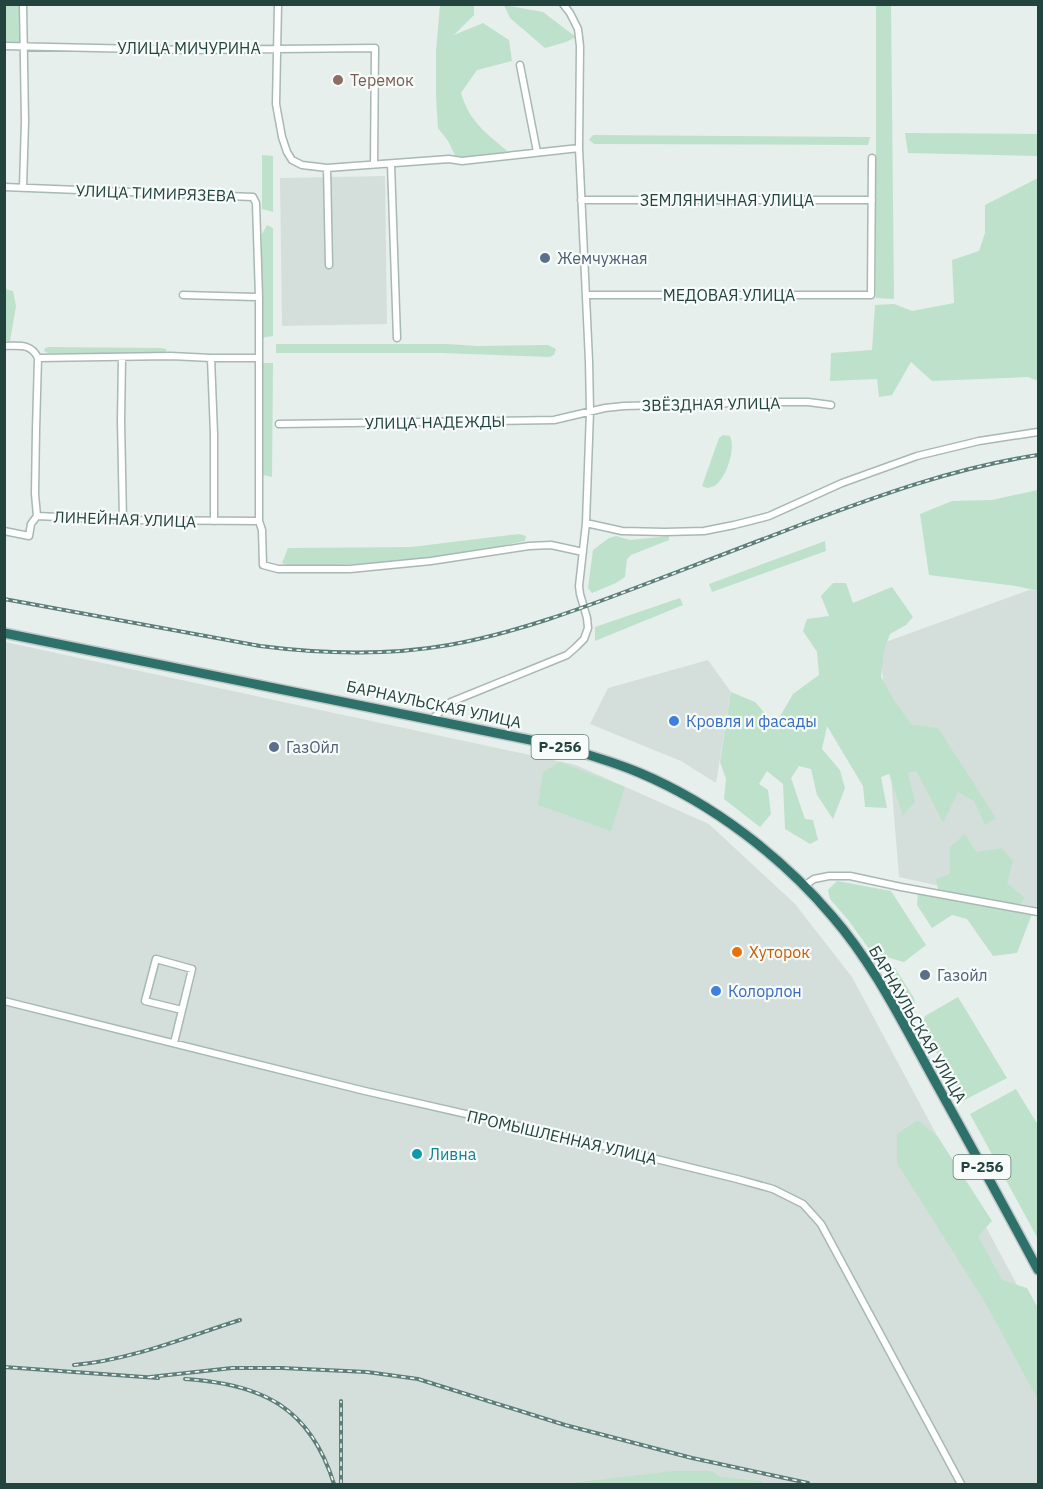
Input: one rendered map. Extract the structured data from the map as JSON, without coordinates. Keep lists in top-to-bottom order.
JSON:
{
  "streets": {
    "highway": ["БАРНАУЛЬСКАЯ УЛИЦА", "Р-256"],
    "street": [
      "УЛИЦА МИЧУРИНА",
      "УЛИЦА ТИМИРЯЗЕВА",
      "ЗЕМЛЯНИЧНАЯ УЛИЦА",
      "МЕДОВАЯ УЛИЦА",
      "ЗВЁЗДНАЯ УЛИЦА",
      "УЛИЦА НАДЕЖДЫ",
      "ЛИНЕЙНАЯ УЛИЦА",
      "ПРОМЫШЛЕННАЯ УЛИЦА"
    ]
  },
  "crossings": [
    ["УЛИЦА ТИМИРЯЗЕВА", "ЛИНЕЙНАЯ УЛИЦА"],
    ["ЗЕМЛЯНИЧНАЯ УЛИЦА", "МЕДОВАЯ УЛИЦА"],
    ["ЗВЁЗДНАЯ УЛИЦА", "УЛИЦА НАДЕЖДЫ"]
  ],
  "places": [
    "Теремок",
    "Жемчужная",
    "Кровля и фасады",
    "ГазОйл",
    "Хуторок",
    "Газойл",
    "Колорлон",
    "Ливна"
  ]
}
